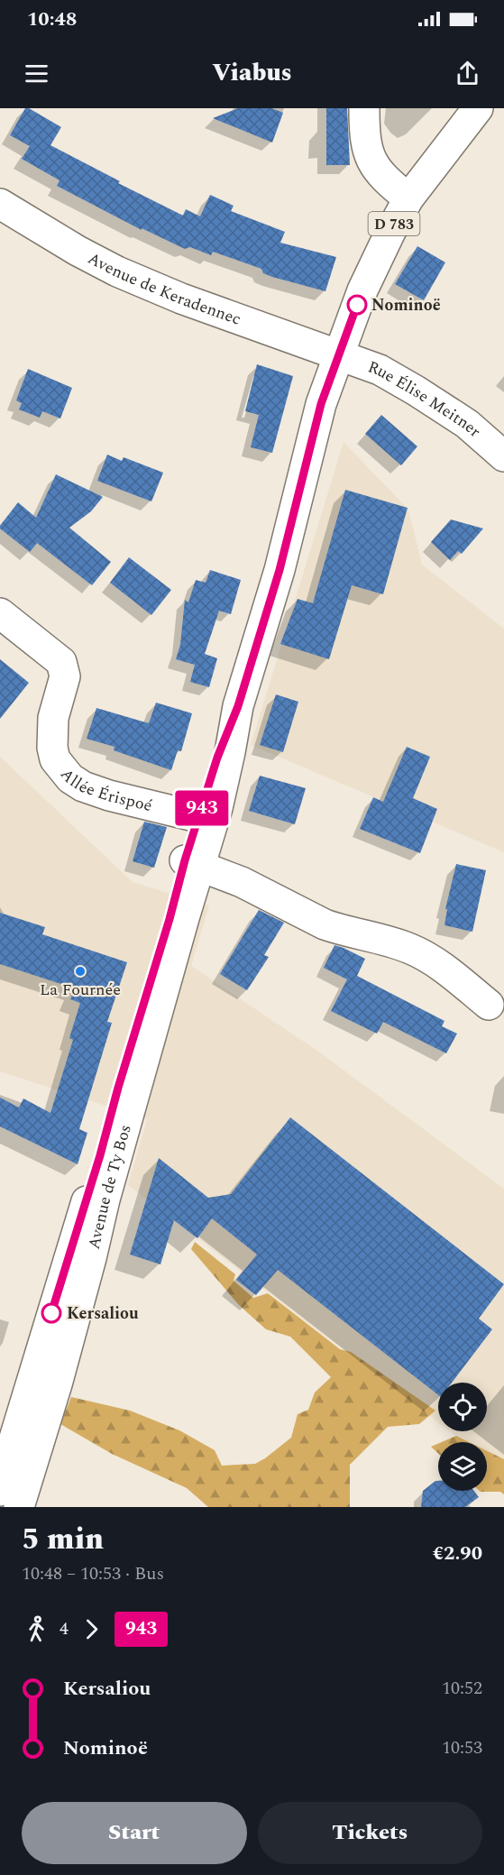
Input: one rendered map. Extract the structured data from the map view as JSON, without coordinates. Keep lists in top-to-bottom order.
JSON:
{
  "streets": {
    "main road": [
      "D 783",
      "Avenue de Keradennec",
      "Rue Élise Meitner",
      "Allée Érispoé",
      "Avenue de Ty Bos"
    ]
  },
  "crossings": [
    ["Avenue de Keradennec", "Rue Élise Meitner"],
    ["Avenue de Keradennec", "Avenue de Ty Bos"],
    ["Rue Élise Meitner", "Avenue de Ty Bos"],
    ["Allée Érispoé", "Avenue de Ty Bos"]
  ],
  "places": ["Nominoë", "La Fournée", "Kersaliou"],
  "lines": ["bus line 943"],
  "page": {
    "status": "10:48",
    "header": "Viabus",
    "on_map": "943",
    "heading": ["5 min", "10:48 – 10:53 · Bus", "€2.90"],
    "legs": ["4", "943"],
    "list": [
      {
        "name": "Kersaliou",
        "value": "10:52"
      },
      {
        "name": "Nominoë",
        "value": "10:53"
      }
    ],
    "buttons": ["Start", "Tickets"]
  }
}
